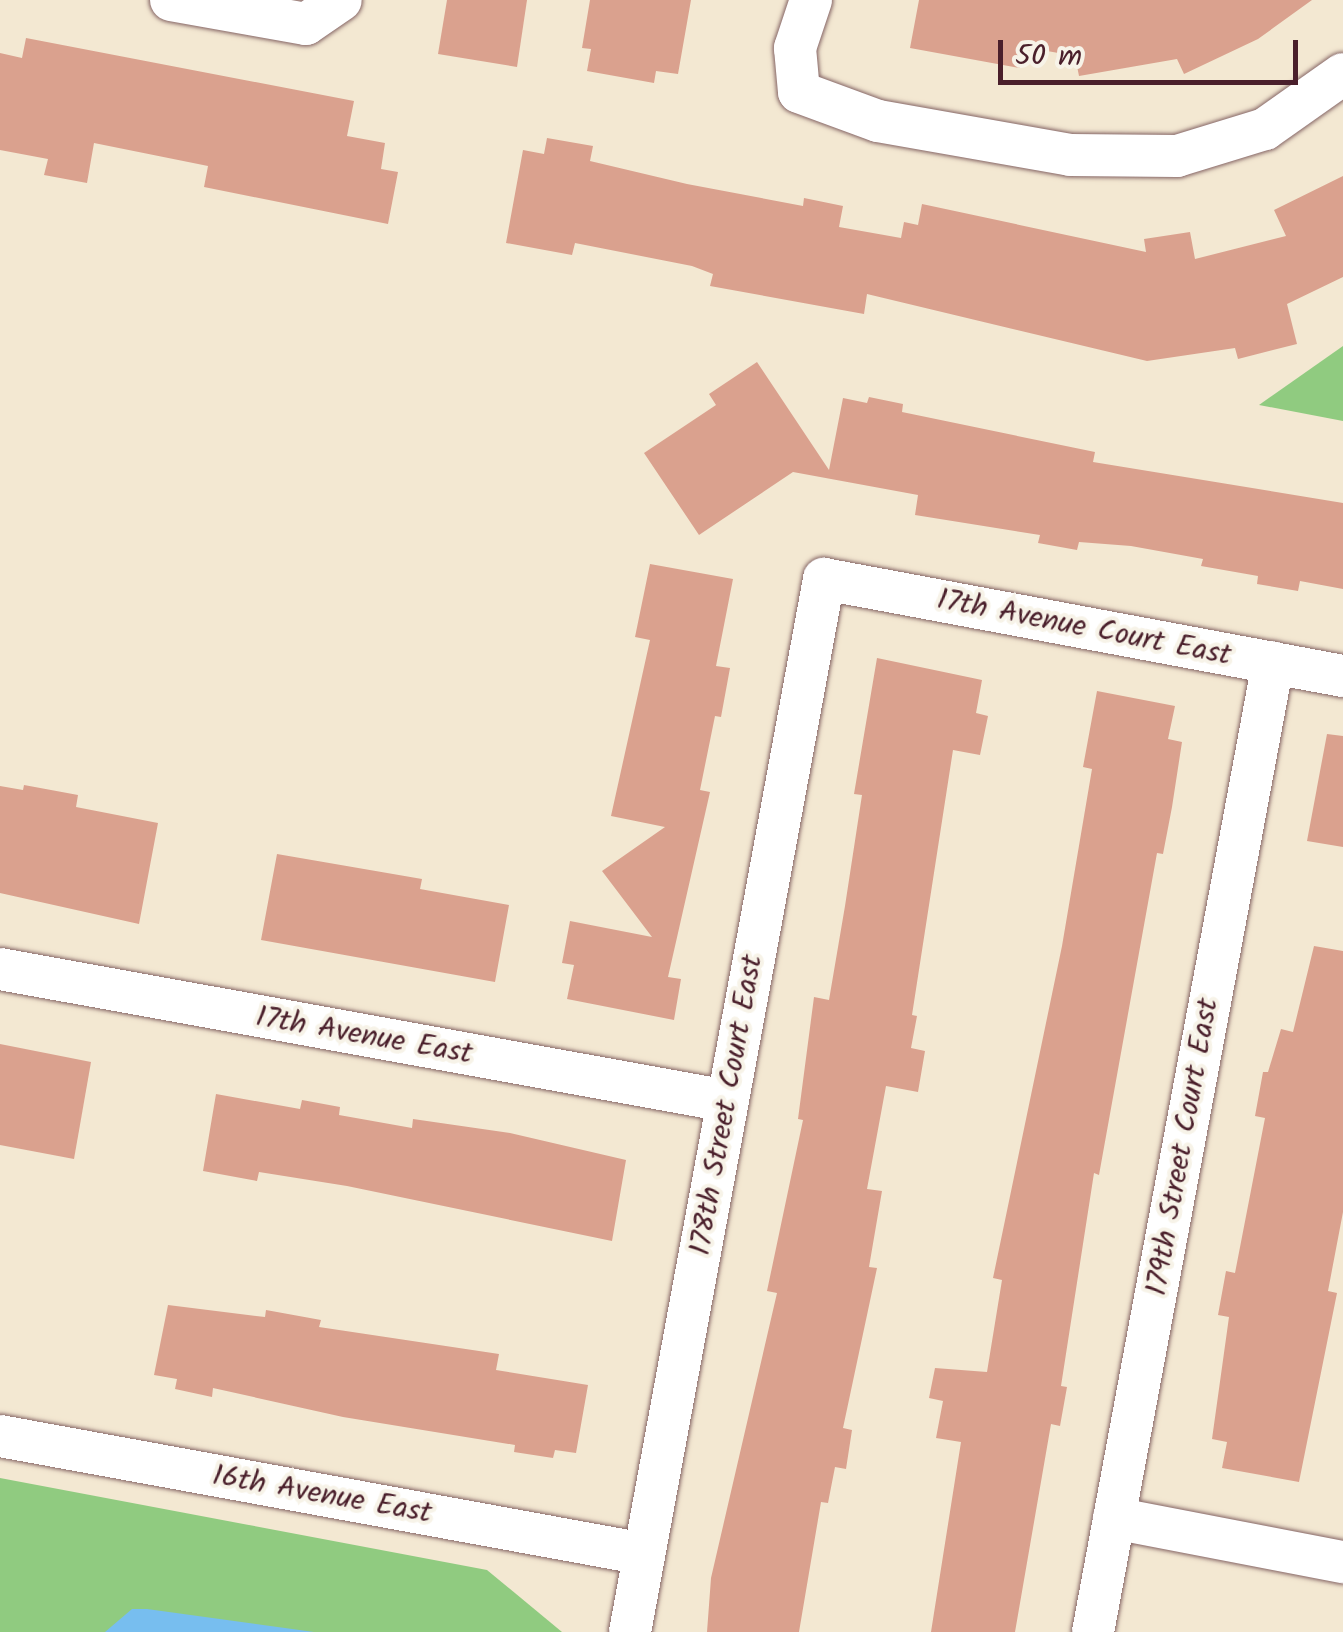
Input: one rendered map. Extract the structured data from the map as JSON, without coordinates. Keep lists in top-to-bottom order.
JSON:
{
  "streets": {
    "street": [
      "17th Avenue Court East",
      "17th Avenue East",
      "178th Street Court East",
      "179th Street Court East",
      "16th Avenue East"
    ]
  },
  "crossings": [
    ["17th Avenue Court East", "178th Street Court East"],
    ["17th Avenue Court East", "179th Street Court East"],
    ["17th Avenue East", "178th Street Court East"],
    ["178th Street Court East", "16th Avenue East"]
  ],
  "scale_bar": "50 m"
}
